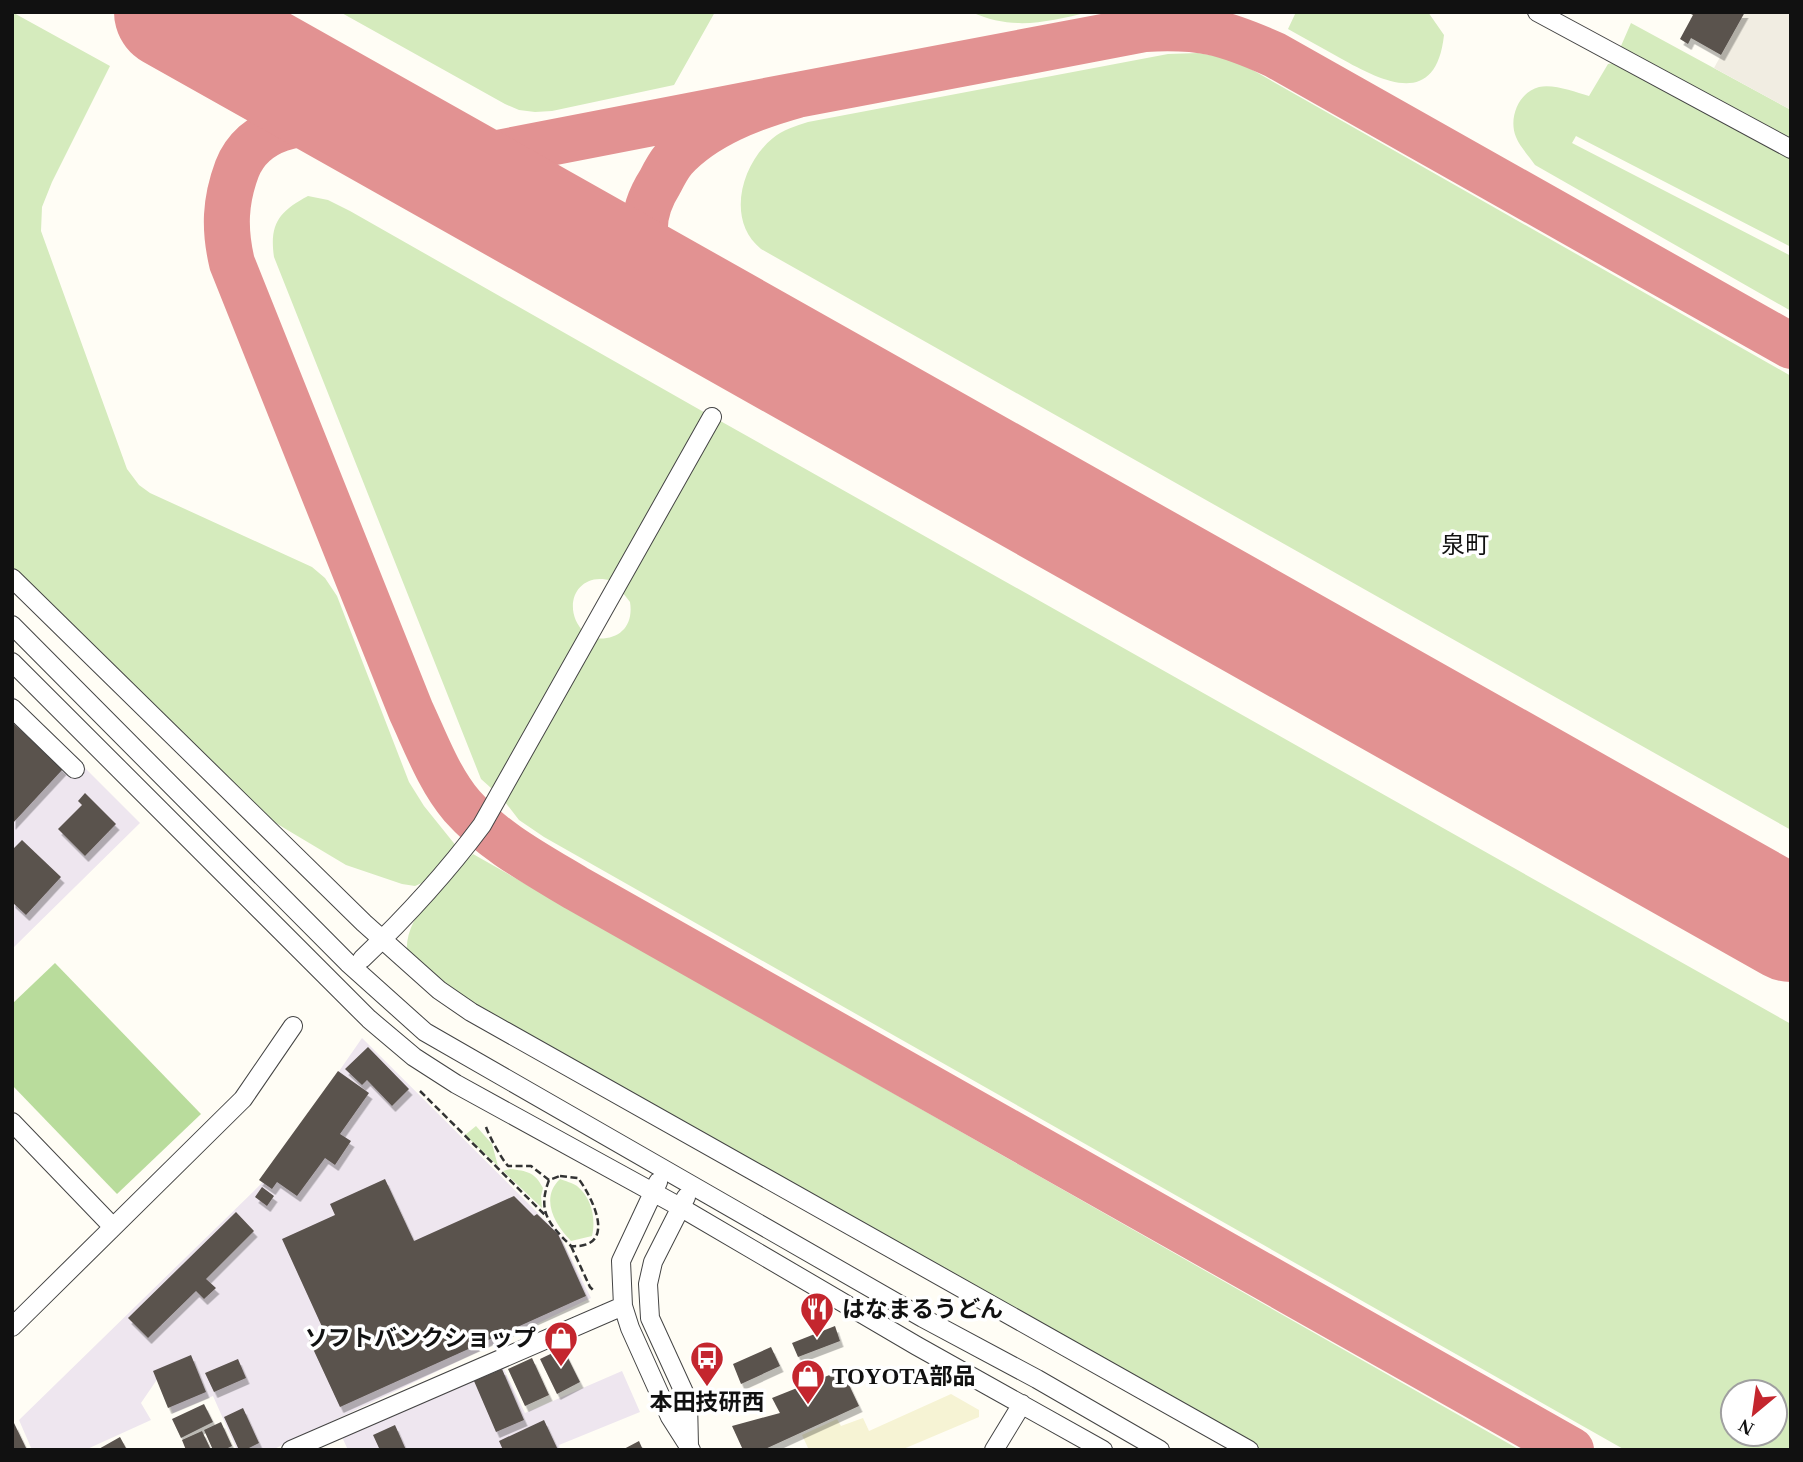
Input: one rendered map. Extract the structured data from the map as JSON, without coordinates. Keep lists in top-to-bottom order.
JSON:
{
  "districts": ["泉町"],
  "places": {
    "restaurant": ["はなまるうどん"],
    "shop": ["ソフトバンクショップ", "TOYOTA部品"],
    "bus stop": ["本田技研西"]
  },
  "north": "bottom left"
}
